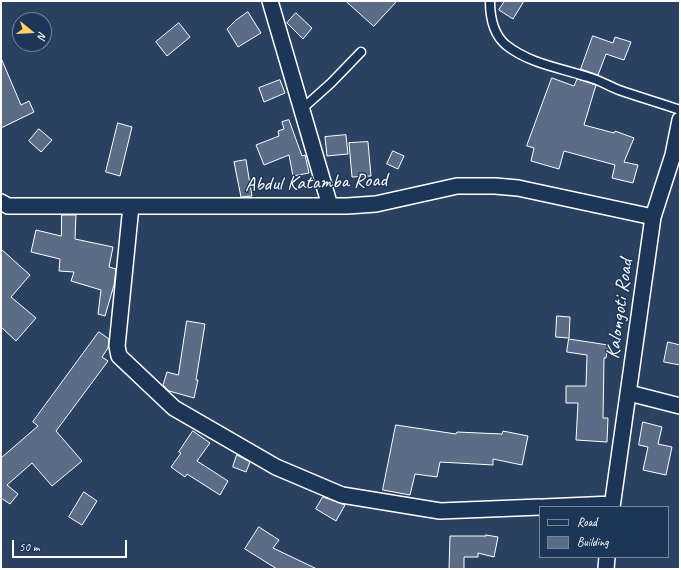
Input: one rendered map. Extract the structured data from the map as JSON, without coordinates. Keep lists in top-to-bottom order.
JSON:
{
  "streets": {
    "street": ["Abdul Katamba Road", "Kalongoti Road"]
  },
  "crossings": [
    ["Abdul Katamba Road", "Kalongoti Road"]
  ],
  "legend": ["Road", "Building"],
  "scale_bar": "50 m",
  "north": "right"
}
